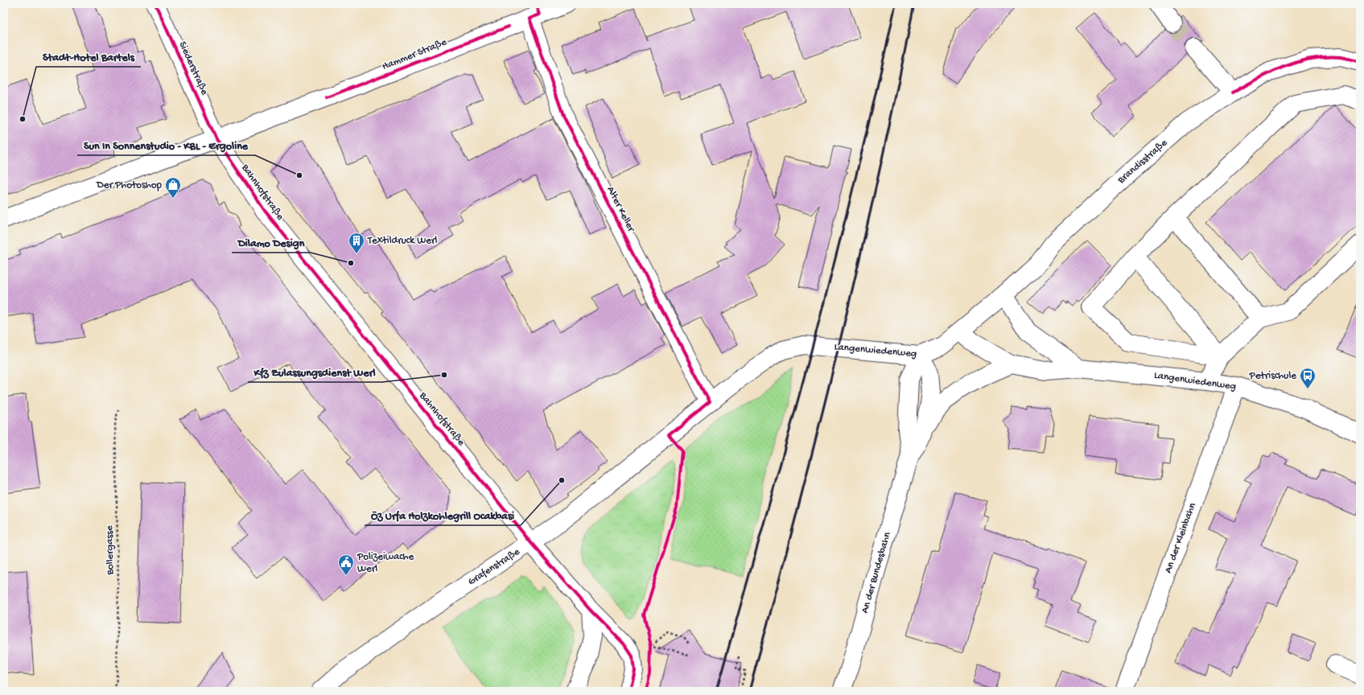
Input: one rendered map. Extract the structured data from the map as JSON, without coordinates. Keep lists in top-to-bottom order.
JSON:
{
  "streets": {
    "street": [
      "Hammer Straße",
      "Siederstraße",
      "Brandisstraße",
      "Bahnhofstraße",
      "Alter Keller",
      "Langenwiedenweg",
      "An der Kleinbahn",
      "Grafenstraße",
      "An der Bundesbahn"
    ],
    "path": ["Bollergasse"]
  },
  "crossings": [
    ["Hammer Straße", "Siederstraße"],
    ["Hammer Straße", "Bahnhofstraße"],
    ["Hammer Straße", "Alter Keller"],
    ["Siederstraße", "Bahnhofstraße"],
    ["Brandisstraße", "Langenwiedenweg"],
    ["Bahnhofstraße", "Grafenstraße"],
    ["Alter Keller", "Langenwiedenweg"],
    ["Alter Keller", "Grafenstraße"],
    ["Langenwiedenweg", "An der Kleinbahn"],
    ["Langenwiedenweg", "Grafenstraße"],
    ["Langenwiedenweg", "An der Bundesbahn"]
  ],
  "places": {
    "other": [
      "Stadt-Hotel Bartels",
      "Sun In Sonnenstudio - KBL - Ergoline",
      "Dilamo Design",
      "Kfz Zulassungsdienst Werl",
      "Öz Urfa Holzkohlegrill Ocakbasi"
    ],
    "shop": ["Der Photoshop"],
    "building": ["Textildruck Werl"],
    "bus stop": ["Petrischule"],
    "public building": ["Polizeiwache Werl"]
  }
}
